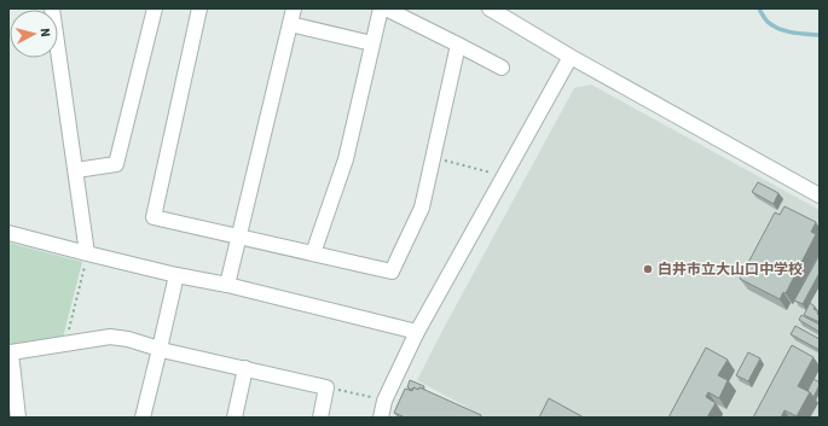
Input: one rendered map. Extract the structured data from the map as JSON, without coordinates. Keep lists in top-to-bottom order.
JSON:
{
  "places": ["白井市立大山口中学校"],
  "north": "right"
}
